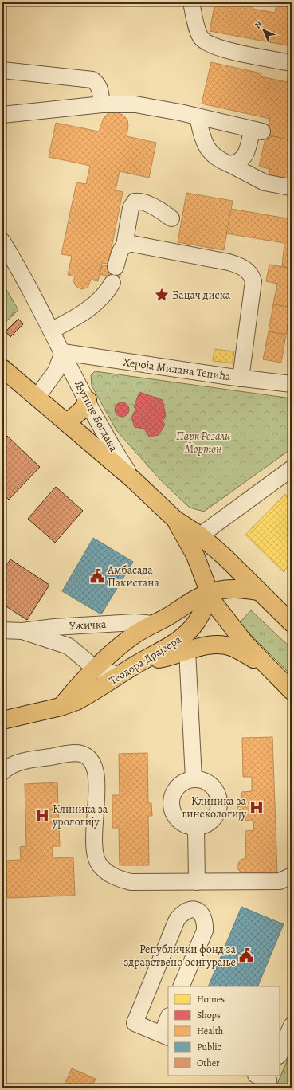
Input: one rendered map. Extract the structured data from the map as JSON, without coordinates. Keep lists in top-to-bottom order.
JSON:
{
  "streets": {
    "main road": ["Теодора Драјзера"],
    "street": ["Хероја Милана Тепића", "Љутице Богдана", "Ужичка"]
  },
  "crossings": [
    ["Хероја Милана Тепића", "Љутице Богдана"],
    ["Ужичка", "Теодора Драјзера"]
  ],
  "parks": ["Парк Розали Мортон"],
  "places": {
    "place": ["Бацач диска"],
    "public building": ["Амбасада Пакистана", "Републички фонд за здравствено осигурање"],
    "hospital": ["Клиника за гинекологију", "Клиника за урологију"]
  },
  "legend": [
    "Homes",
    "Shops",
    "Health",
    "Public",
    "Other"
  ],
  "north": "top left"
}
